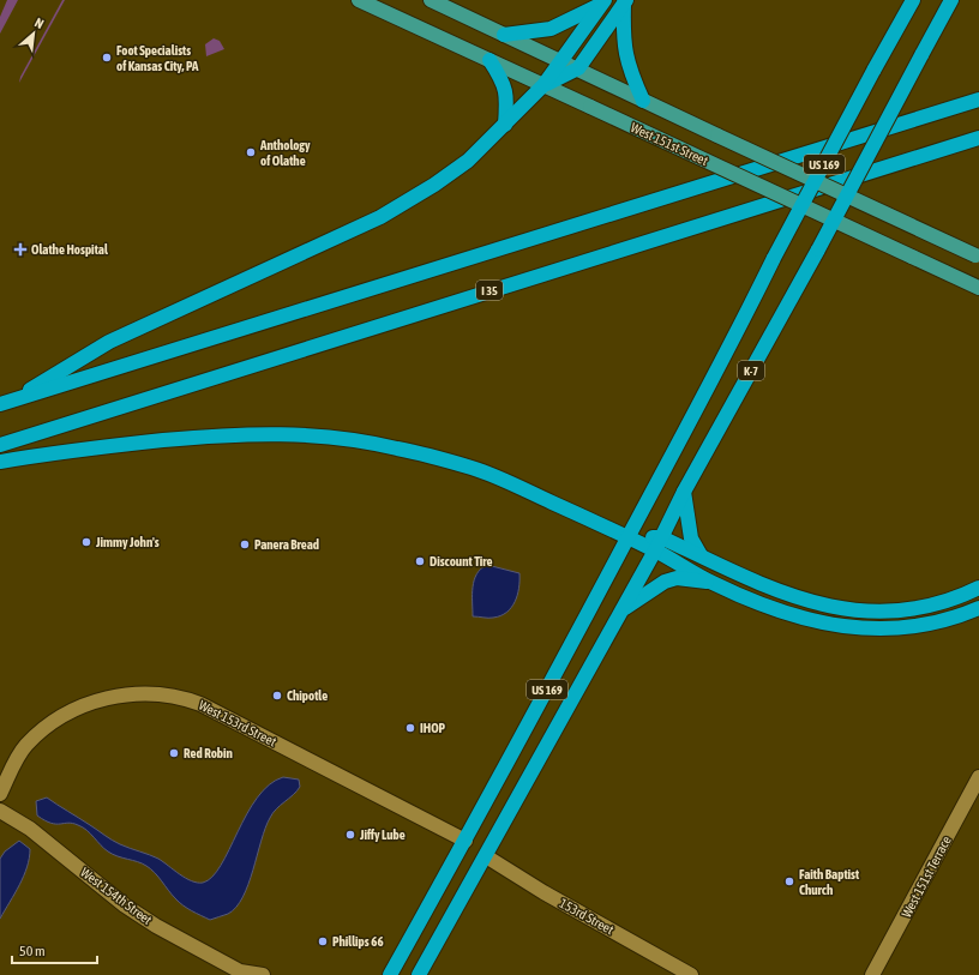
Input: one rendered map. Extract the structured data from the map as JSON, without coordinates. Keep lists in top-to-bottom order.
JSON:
{
  "streets": {
    "highway": ["US 169", "I 35", "K-7"],
    "main road": ["West 151st Street"],
    "street": [
      "West 153rd Street",
      "West 151st Terrace",
      "West 154th Street",
      "153rd Street"
    ]
  },
  "crossings": [
    ["US 169", "K-7"],
    ["US 169", "West 153rd Street"],
    ["US 169", "153rd Street"]
  ],
  "places": {
    "other": [
      "Foot Specialists of Kansas City, PA",
      "Anthology of Olathe",
      "Jimmy John's",
      "Panera Bread",
      "Discount Tire",
      "Chipotle",
      "IHOP",
      "Red Robin",
      "Jiffy Lube",
      "Faith Baptist Church",
      "Phillips 66"
    ],
    "health": ["Olathe Hospital"]
  },
  "scale_bar": "50 m",
  "north": "top right"
}
